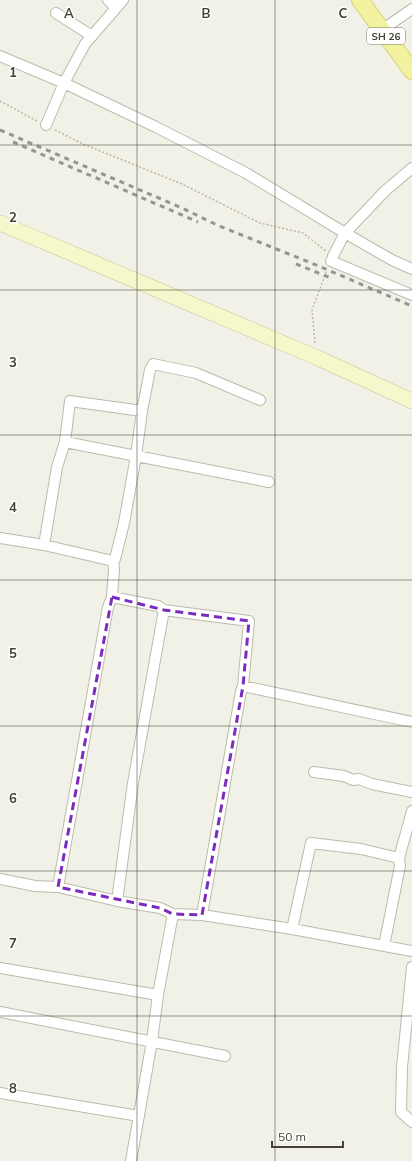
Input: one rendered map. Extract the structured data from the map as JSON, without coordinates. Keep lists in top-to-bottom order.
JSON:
{
  "streets": {
    "main road": ["SH 26"]
  },
  "scale_bar": "50 m",
  "grid": {
    "columns": ["A", "B", "C"],
    "rows": [
      "1",
      "2",
      "3",
      "4",
      "5",
      "6",
      "7",
      "8"
    ]
  }
}
